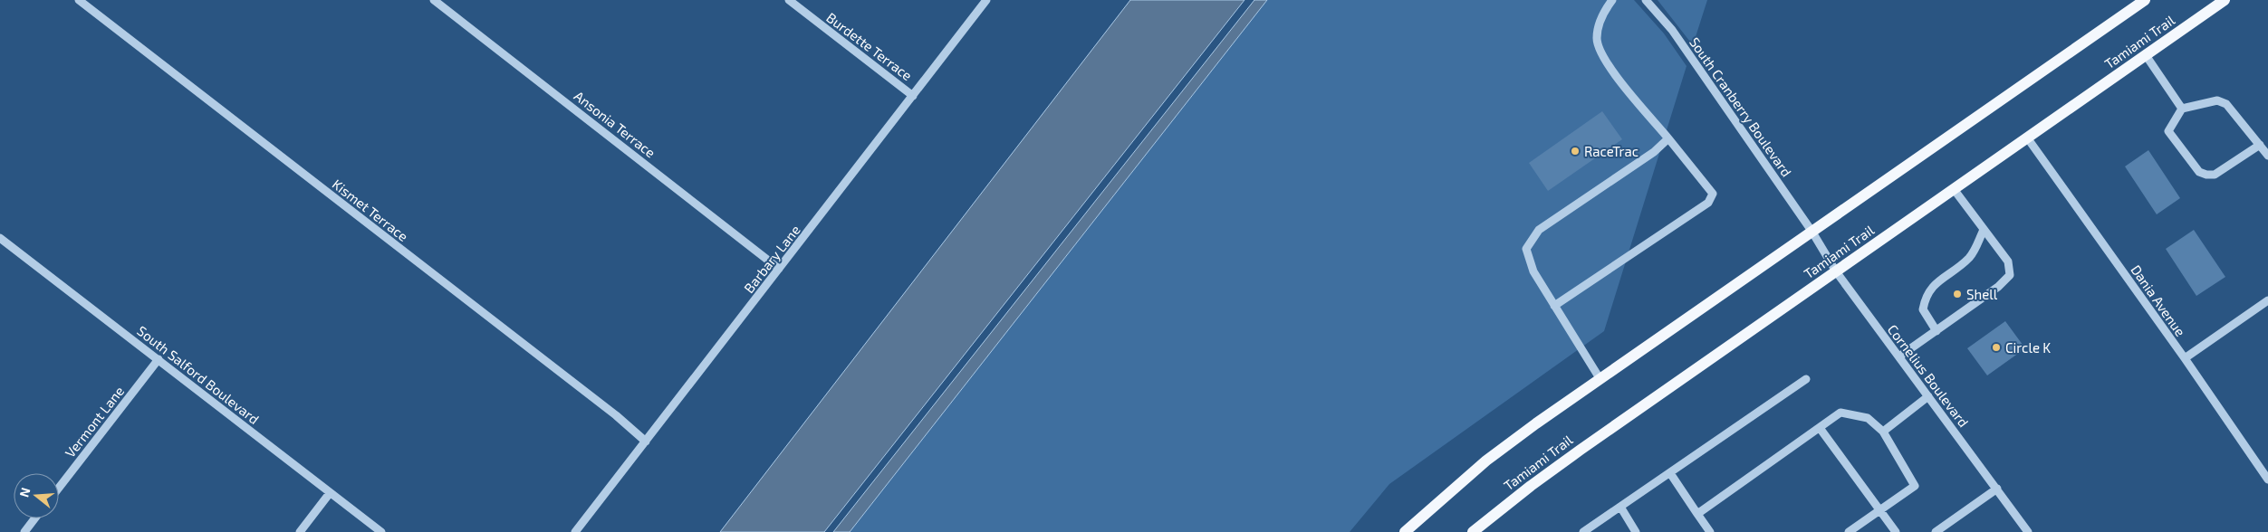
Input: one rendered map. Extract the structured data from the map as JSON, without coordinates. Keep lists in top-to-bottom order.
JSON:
{
  "streets": {
    "main road": ["Tamiami Trail"],
    "street": [
      "Burdette Terrace",
      "South Cranberry Boulevard",
      "Ansonia Terrace",
      "Kismet Terrace",
      "Barbary Lane",
      "Dania Avenue",
      "South Salford Boulevard",
      "Cornelius Boulevard",
      "Vermont Lane"
    ]
  },
  "crossings": [
    ["Tamiami Trail", "Dania Avenue"],
    ["Tamiami Trail", "Cornelius Boulevard"],
    ["Burdette Terrace", "Barbary Lane"],
    ["South Cranberry Boulevard", "Cornelius Boulevard"],
    ["Ansonia Terrace", "Barbary Lane"],
    ["Kismet Terrace", "Barbary Lane"],
    ["South Salford Boulevard", "Vermont Lane"]
  ],
  "places": ["RaceTrac", "Shell", "Circle K"],
  "north": "left"
}
